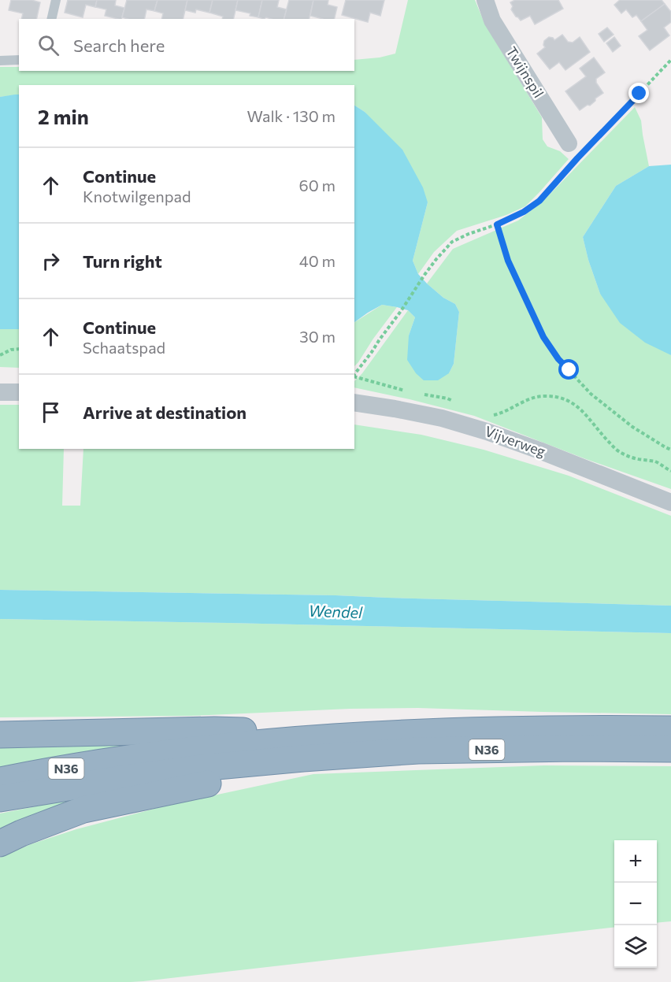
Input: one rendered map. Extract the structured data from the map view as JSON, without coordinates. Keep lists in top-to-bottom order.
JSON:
{
  "streets": {
    "highway": ["N36"],
    "street": ["Twijnspil", "Vijverweg"]
  },
  "water": ["Wendel"],
  "page": {
    "search": "Search here",
    "heading": ["2 min", "Walk · 130 m"],
    "list": [
      ["Continue", "Knotwilgenpad", "60 m"],
      ["Turn right", "40 m"],
      ["Continue", "Schaatspad", "30 m"],
      "Arrive at destination"
    ],
    "map_buttons": ["+", "−"]
  }
}
